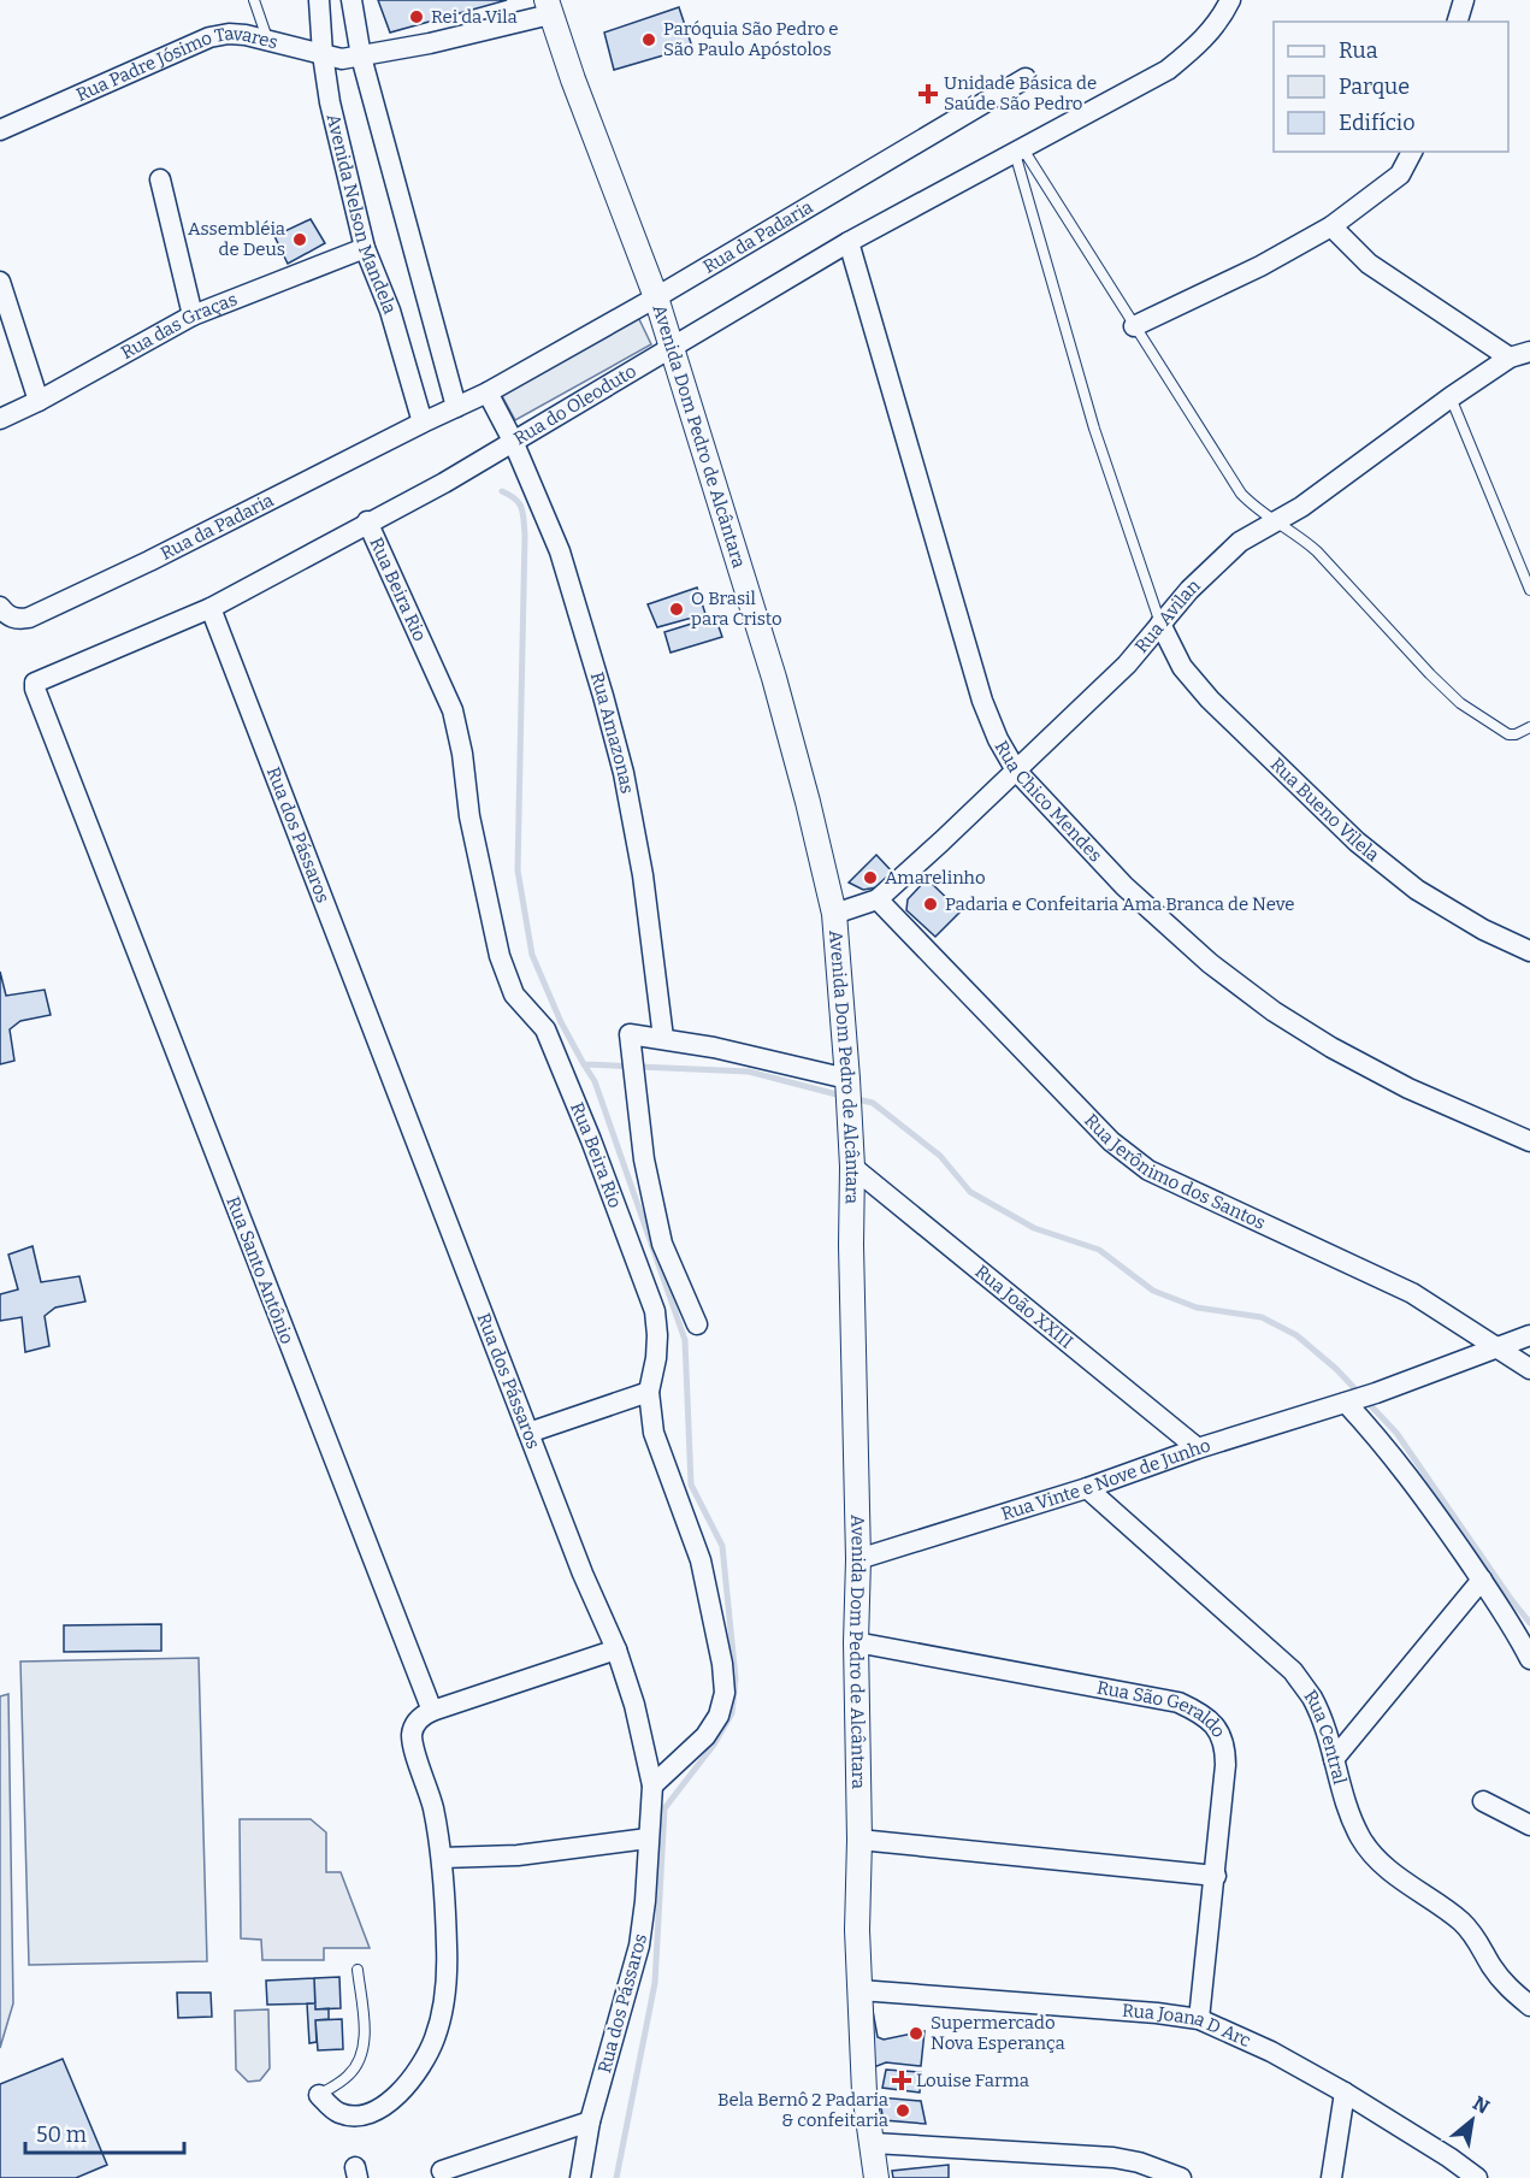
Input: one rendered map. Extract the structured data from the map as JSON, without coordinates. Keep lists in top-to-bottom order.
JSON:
{
  "streets": {
    "street": [
      "Rua Padre Jósimo Tavares",
      "Avenida Nelson Mandela",
      "Rua da Padaria",
      "Rua das Graças",
      "Rua do Oleoduto",
      "Avenida Dom Pedro de Alcântara",
      "Rua Beira Rio",
      "Rua Avilan",
      "Rua Amazonas",
      "Rua Chico Mendes",
      "Rua Bueno Vilela",
      "Rua dos Pássaros",
      "Rua Jerônimo dos Santos",
      "Rua Santo Antônio",
      "Rua João XXIII",
      "Rua Vinte e Nove de Junho",
      "Rua São Geraldo",
      "Rua Central",
      "Rua Joana D Arc"
    ]
  },
  "crossings": [
    ["Rua Padre Jósimo Tavares", "Avenida Nelson Mandela"],
    ["Rua Padre Jósimo Tavares", "Avenida Dom Pedro de Alcântara"],
    ["Avenida Nelson Mandela", "Rua da Padaria"],
    ["Avenida Nelson Mandela", "Rua das Graças"],
    ["Rua da Padaria", "Avenida Dom Pedro de Alcântara"],
    ["Rua da Padaria", "Rua Amazonas"],
    ["Rua do Oleoduto", "Avenida Dom Pedro de Alcântara"],
    ["Rua do Oleoduto", "Rua Beira Rio"],
    ["Rua do Oleoduto", "Rua Amazonas"],
    ["Rua do Oleoduto", "Rua Chico Mendes"],
    ["Rua do Oleoduto", "Rua dos Pássaros"],
    ["Rua do Oleoduto", "Rua Santo Antônio"],
    ["Avenida Dom Pedro de Alcântara", "Rua Avilan"],
    ["Avenida Dom Pedro de Alcântara", "Rua João XXIII"],
    ["Avenida Dom Pedro de Alcântara", "Rua Vinte e Nove de Junho"],
    ["Avenida Dom Pedro de Alcântara", "Rua São Geraldo"],
    ["Avenida Dom Pedro de Alcântara", "Rua Joana D Arc"],
    ["Rua Beira Rio", "Rua dos Pássaros"],
    ["Rua Avilan", "Rua Chico Mendes"],
    ["Rua Avilan", "Rua Bueno Vilela"],
    ["Rua Avilan", "Rua Jerônimo dos Santos"],
    ["Rua Jerônimo dos Santos", "Rua Vinte e Nove de Junho"],
    ["Rua João XXIII", "Rua Vinte e Nove de Junho"],
    ["Rua Vinte e Nove de Junho", "Rua Central"],
    ["Rua São Geraldo", "Rua Joana D Arc"]
  ],
  "places": {
    "other": [
      "Rei da Vila",
      "Paróquia São Pedro e São Paulo Apóstolos",
      "Assembléia de Deus",
      "O Brasil para Cristo",
      "Amarelinho",
      "Padaria e Confeitaria Ama Branca de Neve",
      "Supermercado Nova Esperança",
      "Bela Bernô 2 Padaria & confeitaria"
    ],
    "health": ["Unidade Básica de Saúde São Pedro", "Louise Farma"]
  },
  "legend": ["Rua", "Parque", "Edifício"],
  "scale_bar": "50 m",
  "north": "top right"
}
